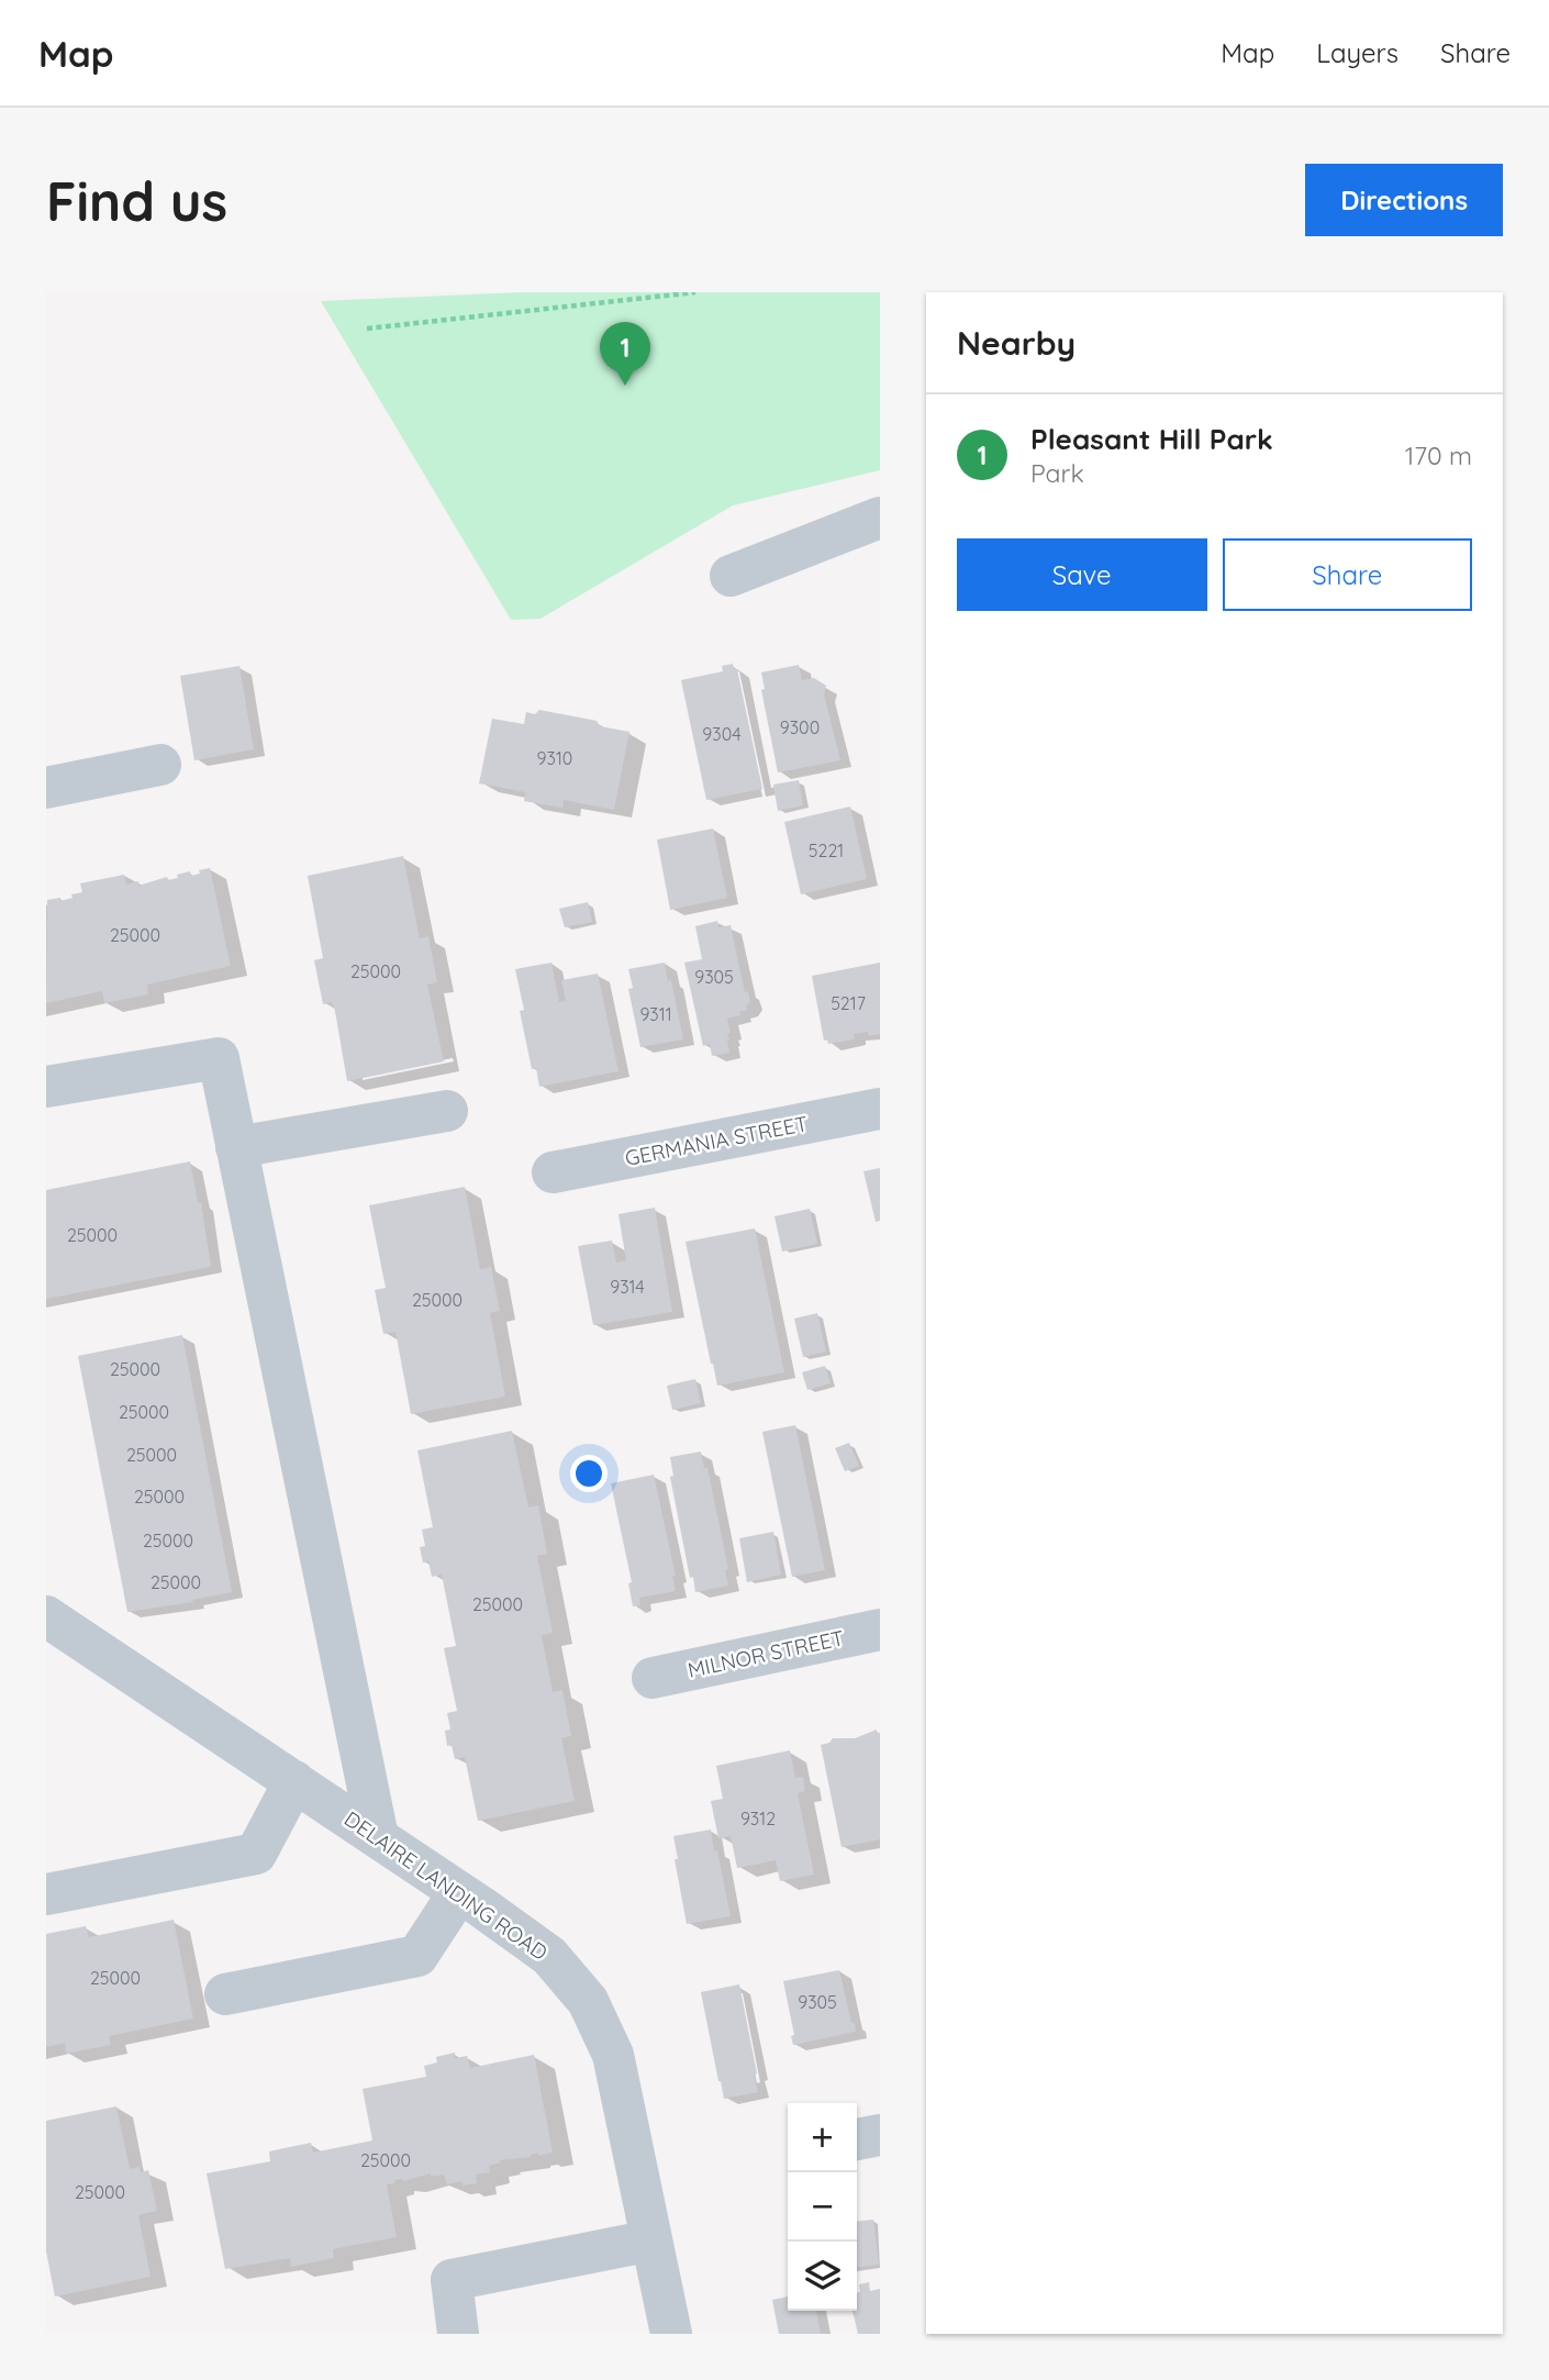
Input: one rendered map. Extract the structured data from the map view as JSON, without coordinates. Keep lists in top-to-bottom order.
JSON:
{
  "streets": {
    "street": ["GERMANIA STREET", "MILNOR STREET", "DELAIRE LANDING ROAD"]
  },
  "house_numbers": [
    "9300",
    "9304",
    "9310",
    "5221",
    "25000",
    "25000",
    "9305",
    "5217",
    "9311",
    "25000",
    "9314",
    "25000",
    "25000",
    "25000",
    "25000",
    "25000",
    "25000",
    "25000",
    "25000",
    "9312",
    "25000",
    "9305",
    "25000",
    "25000"
  ],
  "page": {
    "header": "Map",
    "nav": ["Map", "Layers", "Share"],
    "buttons": [
      "Directions",
      ["Save", "Share"]
    ],
    "title": "Find us",
    "heading": "Nearby",
    "pins": "1",
    "list": [
      {
        "mark": "1",
        "name": "Pleasant Hill Park",
        "note": "Park",
        "value": "170 m"
      }
    ],
    "map_buttons": ["+", "−"]
  }
}
